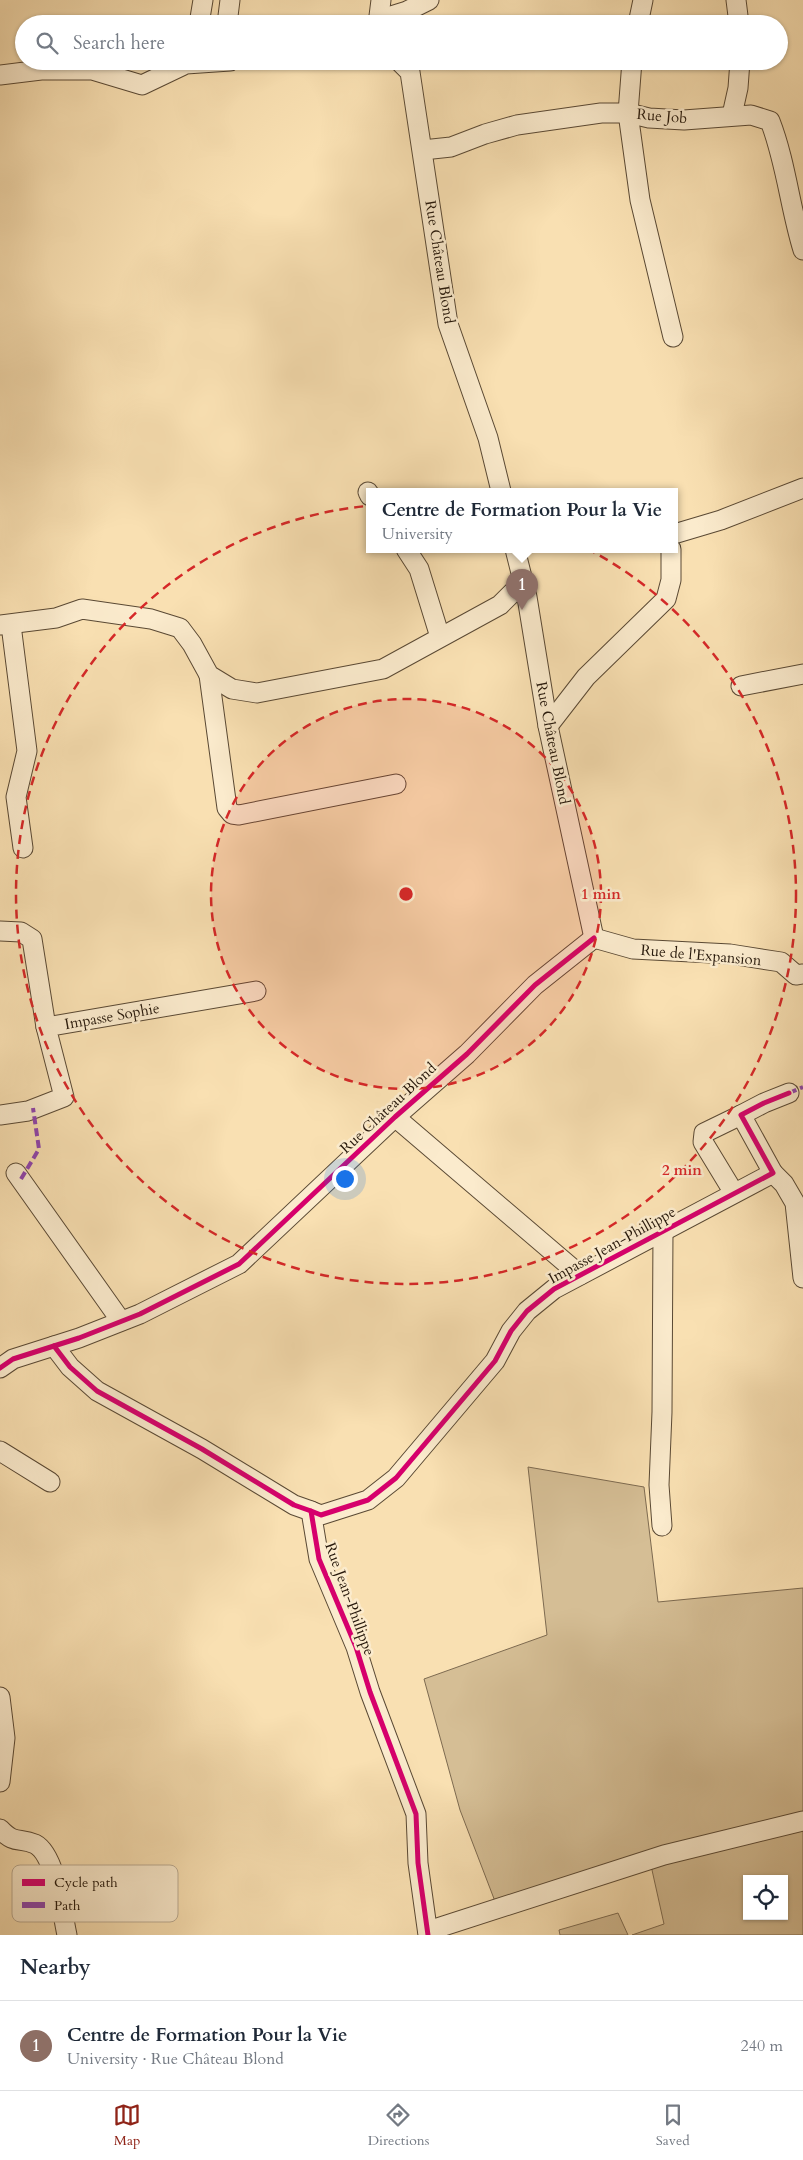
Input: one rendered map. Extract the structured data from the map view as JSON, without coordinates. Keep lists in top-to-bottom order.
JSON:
{
  "streets": {
    "street": [
      "Rue Job",
      "Rue Château Blond",
      "Rue de l'Expansion",
      "Impasse Sophie",
      "Impasse Jean-Phillippe",
      "Rue Jean-Phillippe"
    ]
  },
  "crossings": [
    ["Rue Job", "Rue Château Blond"],
    ["Rue Château Blond", "Rue de l'Expansion"],
    ["Impasse Jean-Phillippe", "Rue Jean-Phillippe"]
  ],
  "legend": ["Cycle path", "Path"],
  "page": {
    "search": "Search here",
    "popup": ["Centre de Formation Pour la Vie", "University"],
    "pins": "1",
    "heading": "Nearby",
    "list": [
      {
        "mark": "1",
        "name": "Centre de Formation Pour la Vie",
        "note": "University · Rue Château Blond",
        "value": "240 m"
      }
    ],
    "nav": ["Map", "Directions", "Saved"]
  },
  "rings": ["1 min", "2 min"]
}
